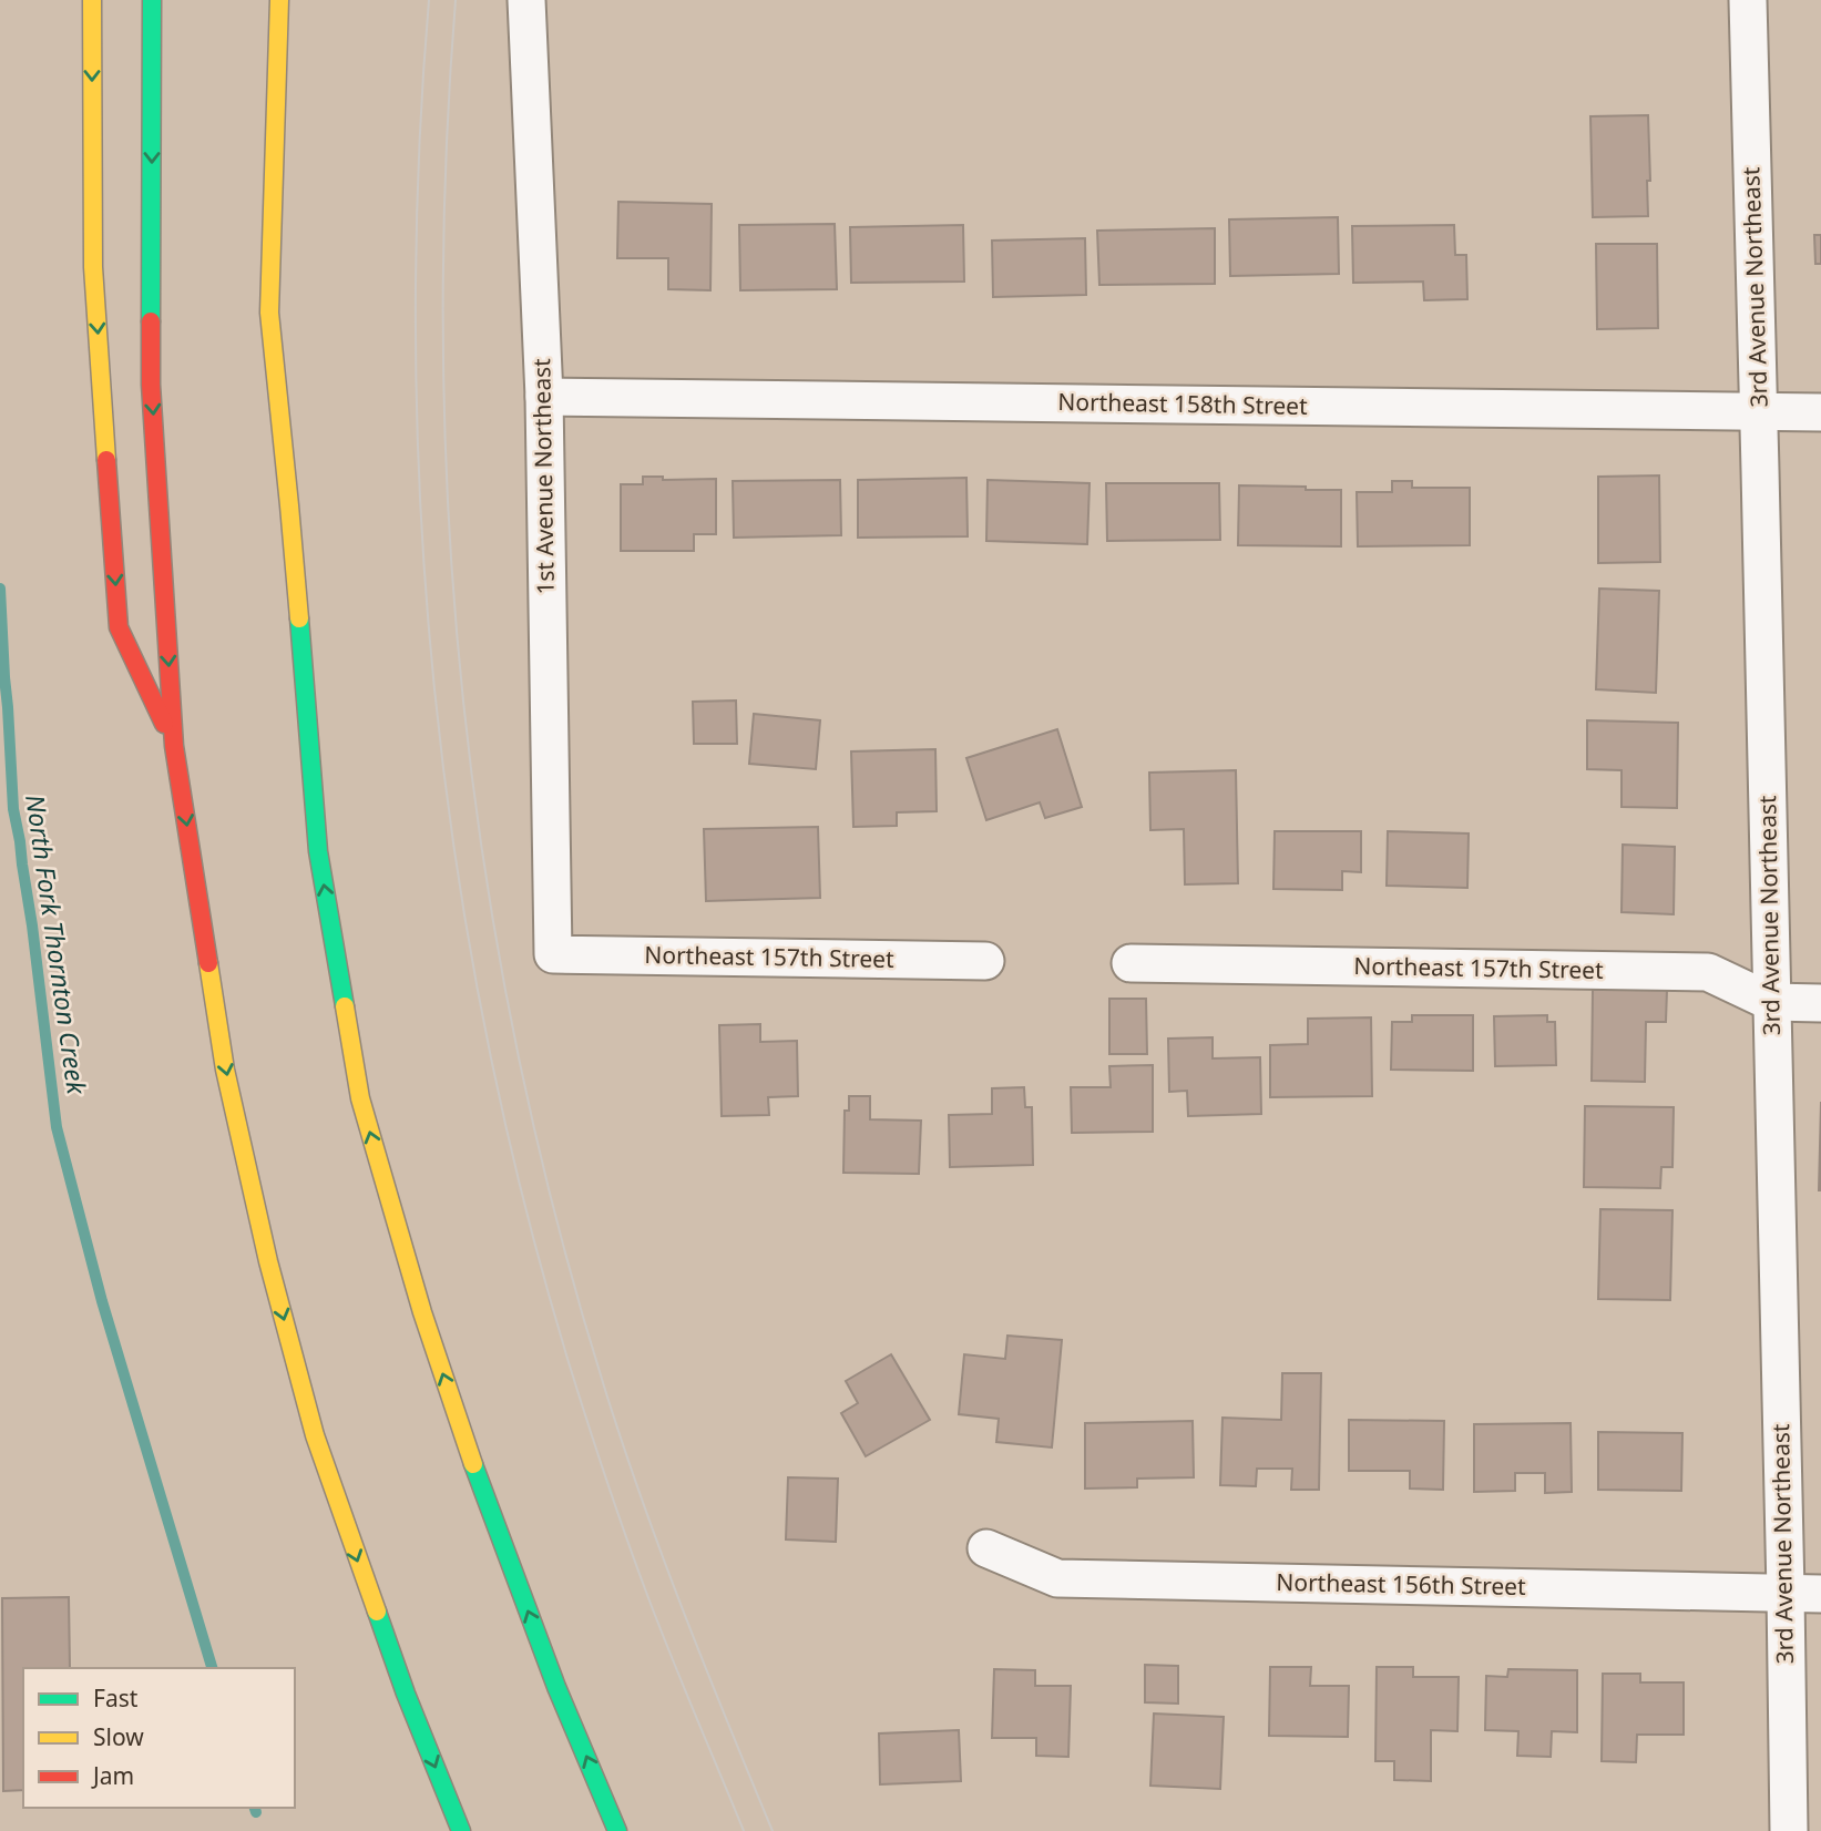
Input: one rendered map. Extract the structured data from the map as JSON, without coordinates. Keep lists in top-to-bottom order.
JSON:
{
  "streets": {
    "street": [
      "3rd Avenue Northeast",
      "Northeast 158th Street",
      "1st Avenue Northeast",
      "Northeast 157th Street",
      "Northeast 156th Street"
    ]
  },
  "crossings": [
    ["3rd Avenue Northeast", "Northeast 158th Street"],
    ["3rd Avenue Northeast", "Northeast 157th Street"],
    ["3rd Avenue Northeast", "Northeast 156th Street"],
    ["Northeast 158th Street", "1st Avenue Northeast"],
    ["1st Avenue Northeast", "Northeast 157th Street"]
  ],
  "water": ["North Fork Thornton Creek"],
  "legend": ["Fast", "Slow", "Jam"]
}
